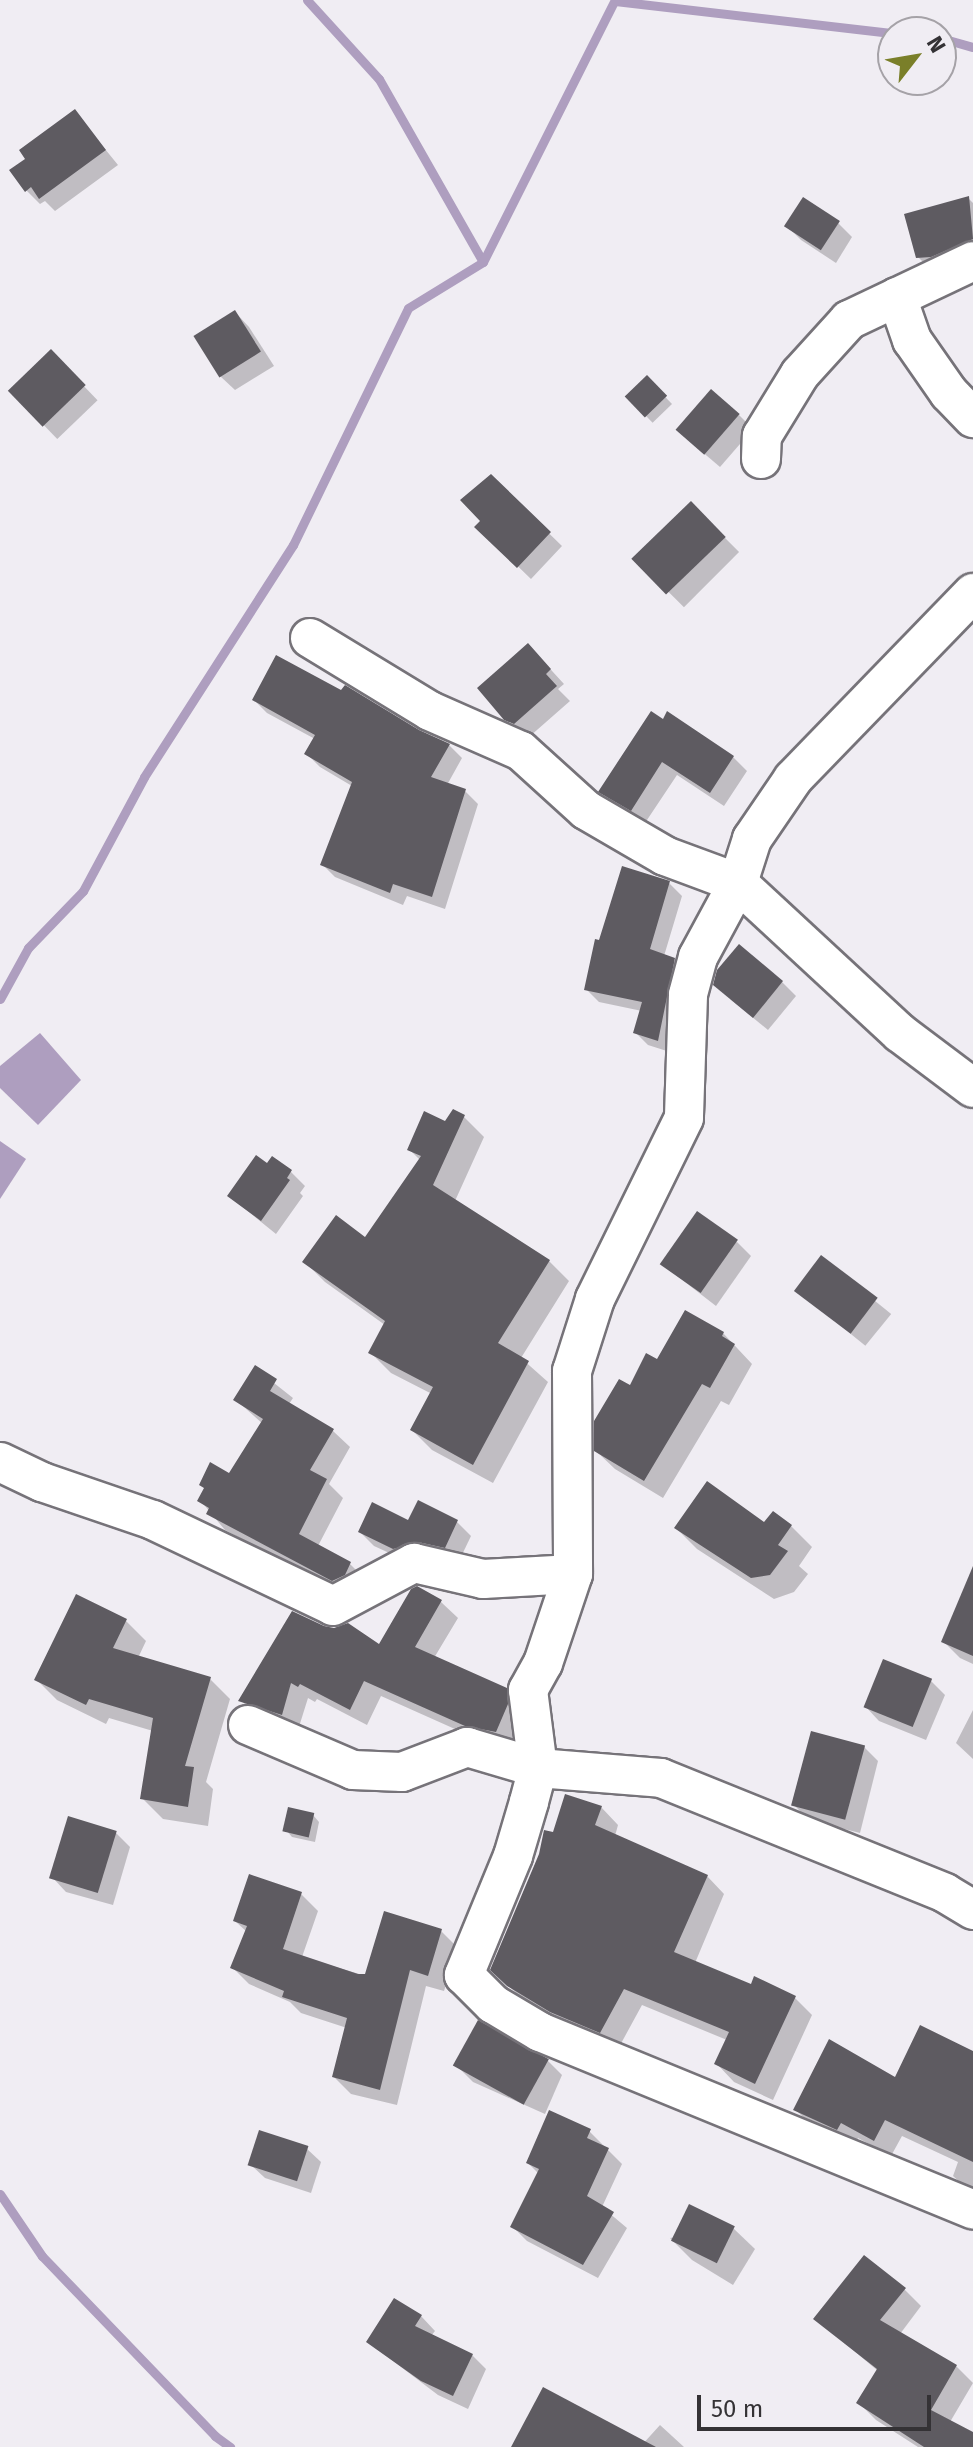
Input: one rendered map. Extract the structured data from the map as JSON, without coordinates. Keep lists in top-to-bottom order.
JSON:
{
  "scale_bar": "50 m",
  "north": "top right"
}
